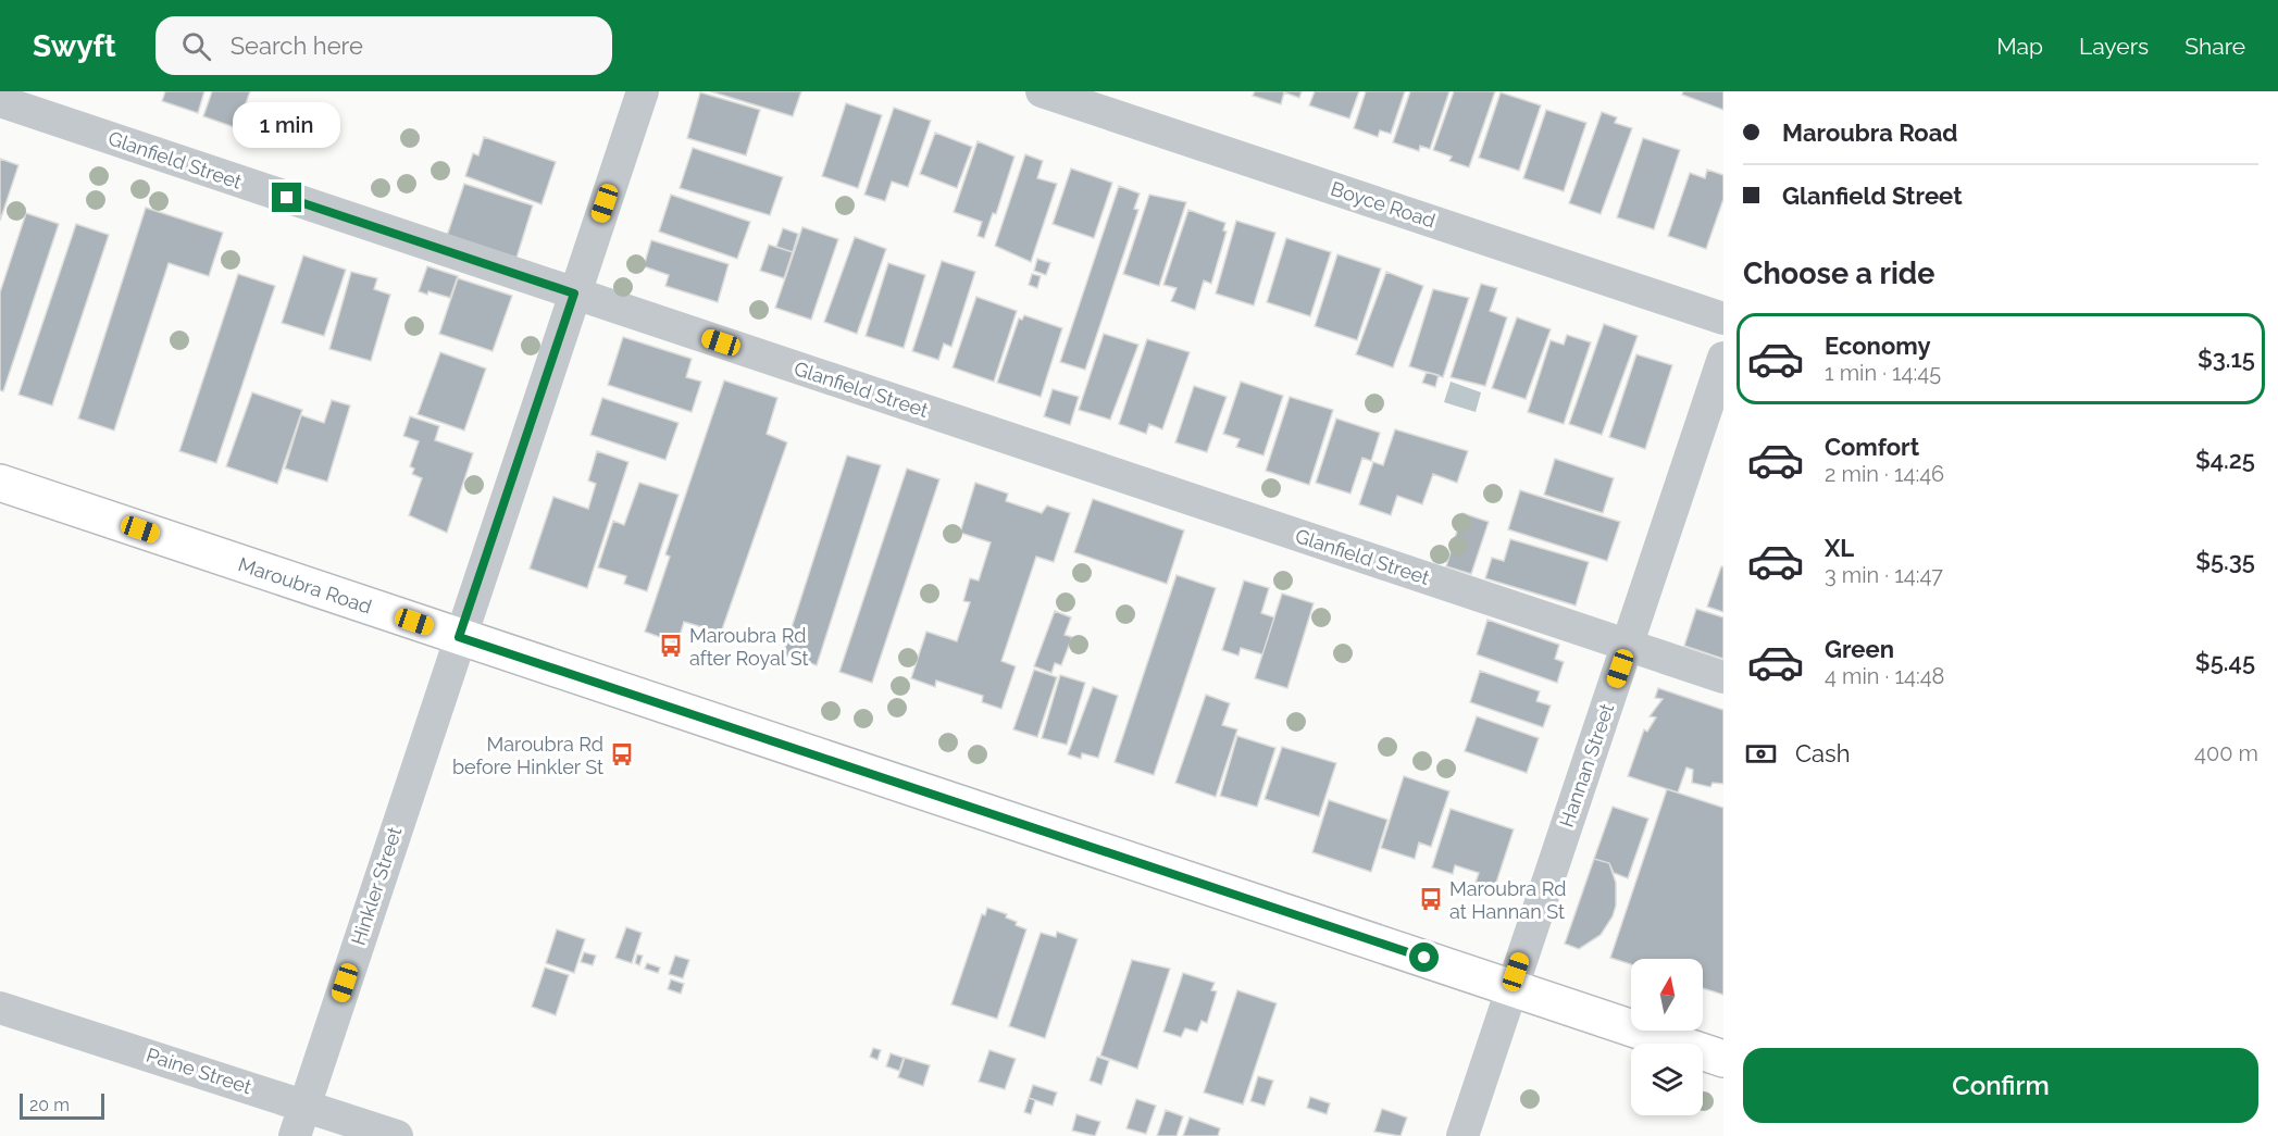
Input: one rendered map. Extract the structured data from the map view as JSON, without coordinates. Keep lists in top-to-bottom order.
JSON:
{
  "streets": {
    "main road": ["Maroubra Road"],
    "street": [
      "Glanfield Street",
      "Boyce Road",
      "Hannan Street",
      "Hinkler Street",
      "Paine Street"
    ]
  },
  "crossings": [
    ["Glanfield Street", "Hannan Street"],
    ["Glanfield Street", "Hinkler Street"],
    ["Maroubra Road", "Hannan Street"],
    ["Maroubra Road", "Hinkler Street"],
    ["Hinkler Street", "Paine Street"]
  ],
  "places": {
    "bus stop": ["Maroubra Rd after Royal St", "Maroubra Rd before Hinkler St", "Maroubra Rd at Hannan St"]
  },
  "scale_bar": "20 m",
  "north": "top",
  "page": {
    "header": "Swyft",
    "search": "Search here",
    "nav": ["Map", "Layers", "Share"],
    "banner": ["Maroubra Road", "Glanfield Street"],
    "bubble": "1 min",
    "heading": "Choose a ride",
    "list": [
      {
        "name": "Economy",
        "note": "1 min · 14:45",
        "value": "$3.15"
      },
      {
        "name": "Comfort",
        "note": "2 min · 14:46",
        "value": "$4.25"
      },
      {
        "name": "XL",
        "note": "3 min · 14:47",
        "value": "$5.35"
      },
      {
        "name": "Green",
        "note": "4 min · 14:48",
        "value": "$5.45"
      }
    ],
    "pay": ["Cash", "400 m"],
    "buttons": "Confirm",
    "scale": "20 m"
  }
}
